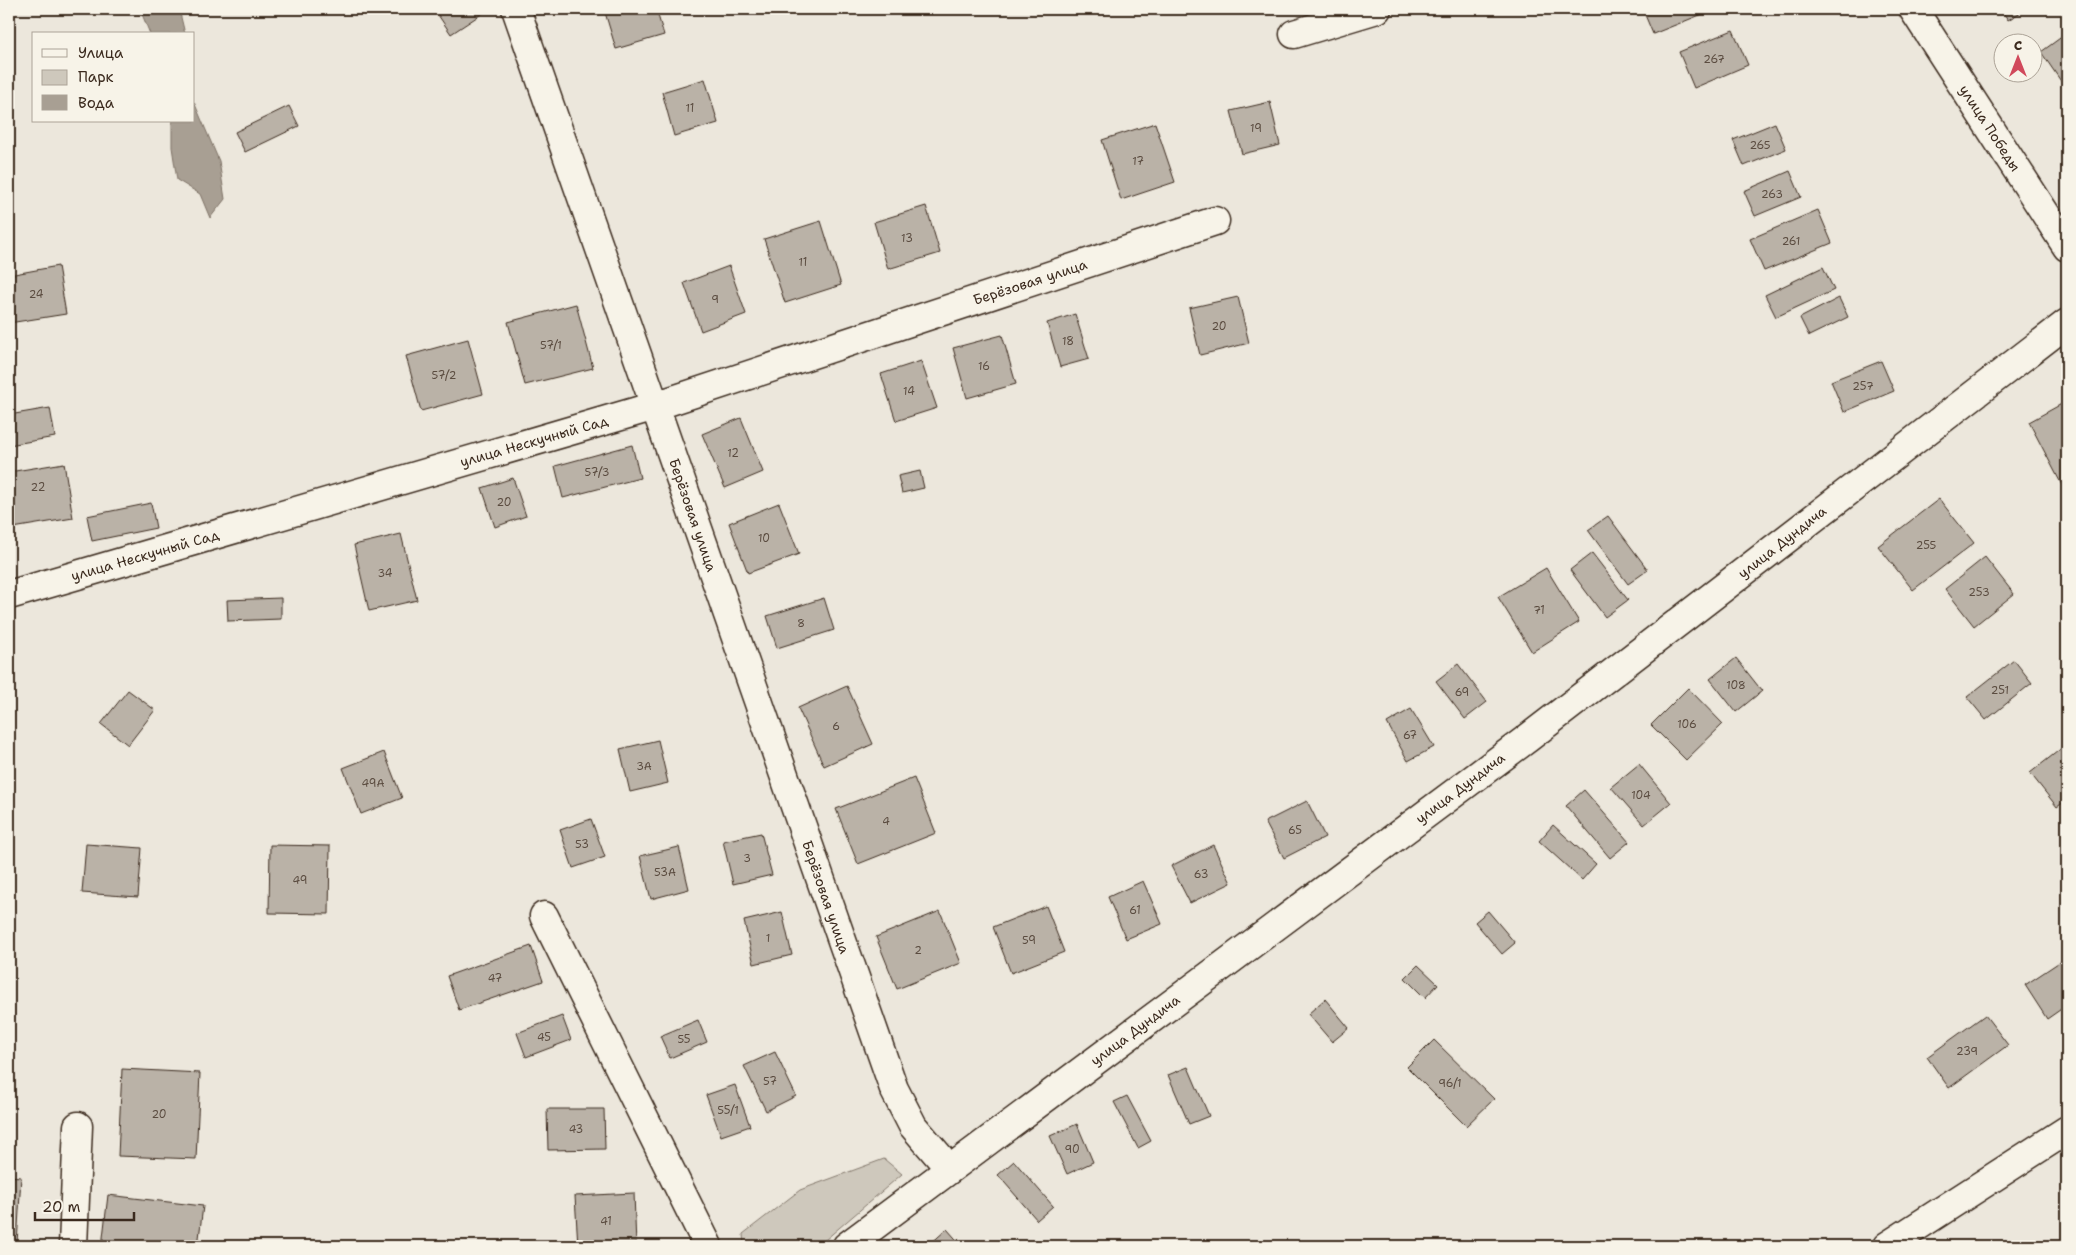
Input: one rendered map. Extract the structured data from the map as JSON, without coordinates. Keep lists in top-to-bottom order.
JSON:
{
  "streets": {
    "street": [
      "улица Победы",
      "Берёзовая улица",
      "улица Нескучный Сад",
      "улица Дундича"
    ]
  },
  "crossings": [
    ["Берёзовая улица", "улица Нескучный Сад"],
    ["Берёзовая улица", "улица Дундича"]
  ],
  "house_numbers": [
    "267",
    "11",
    "19",
    "265",
    "17",
    "263",
    "13",
    "261",
    "11",
    "24",
    "9",
    "20",
    "18",
    "57/1",
    "16",
    "57/2",
    "257",
    "14",
    "12",
    "57/3",
    "22",
    "20",
    "10",
    "255",
    "34",
    "253",
    "71",
    "8",
    "108",
    "251",
    "69",
    "106",
    "6",
    "67",
    "3А",
    "49А",
    "104",
    "4",
    "65",
    "53",
    "3",
    "53А",
    "63",
    "49",
    "61",
    "1",
    "59",
    "2",
    "47",
    "45",
    "55",
    "239",
    "57",
    "96/1",
    "55/1",
    "20",
    "43",
    "90",
    "41"
  ],
  "legend": ["Улица", "Парк", "Вода"],
  "scale_bar": "20 m",
  "north": "top"
}
